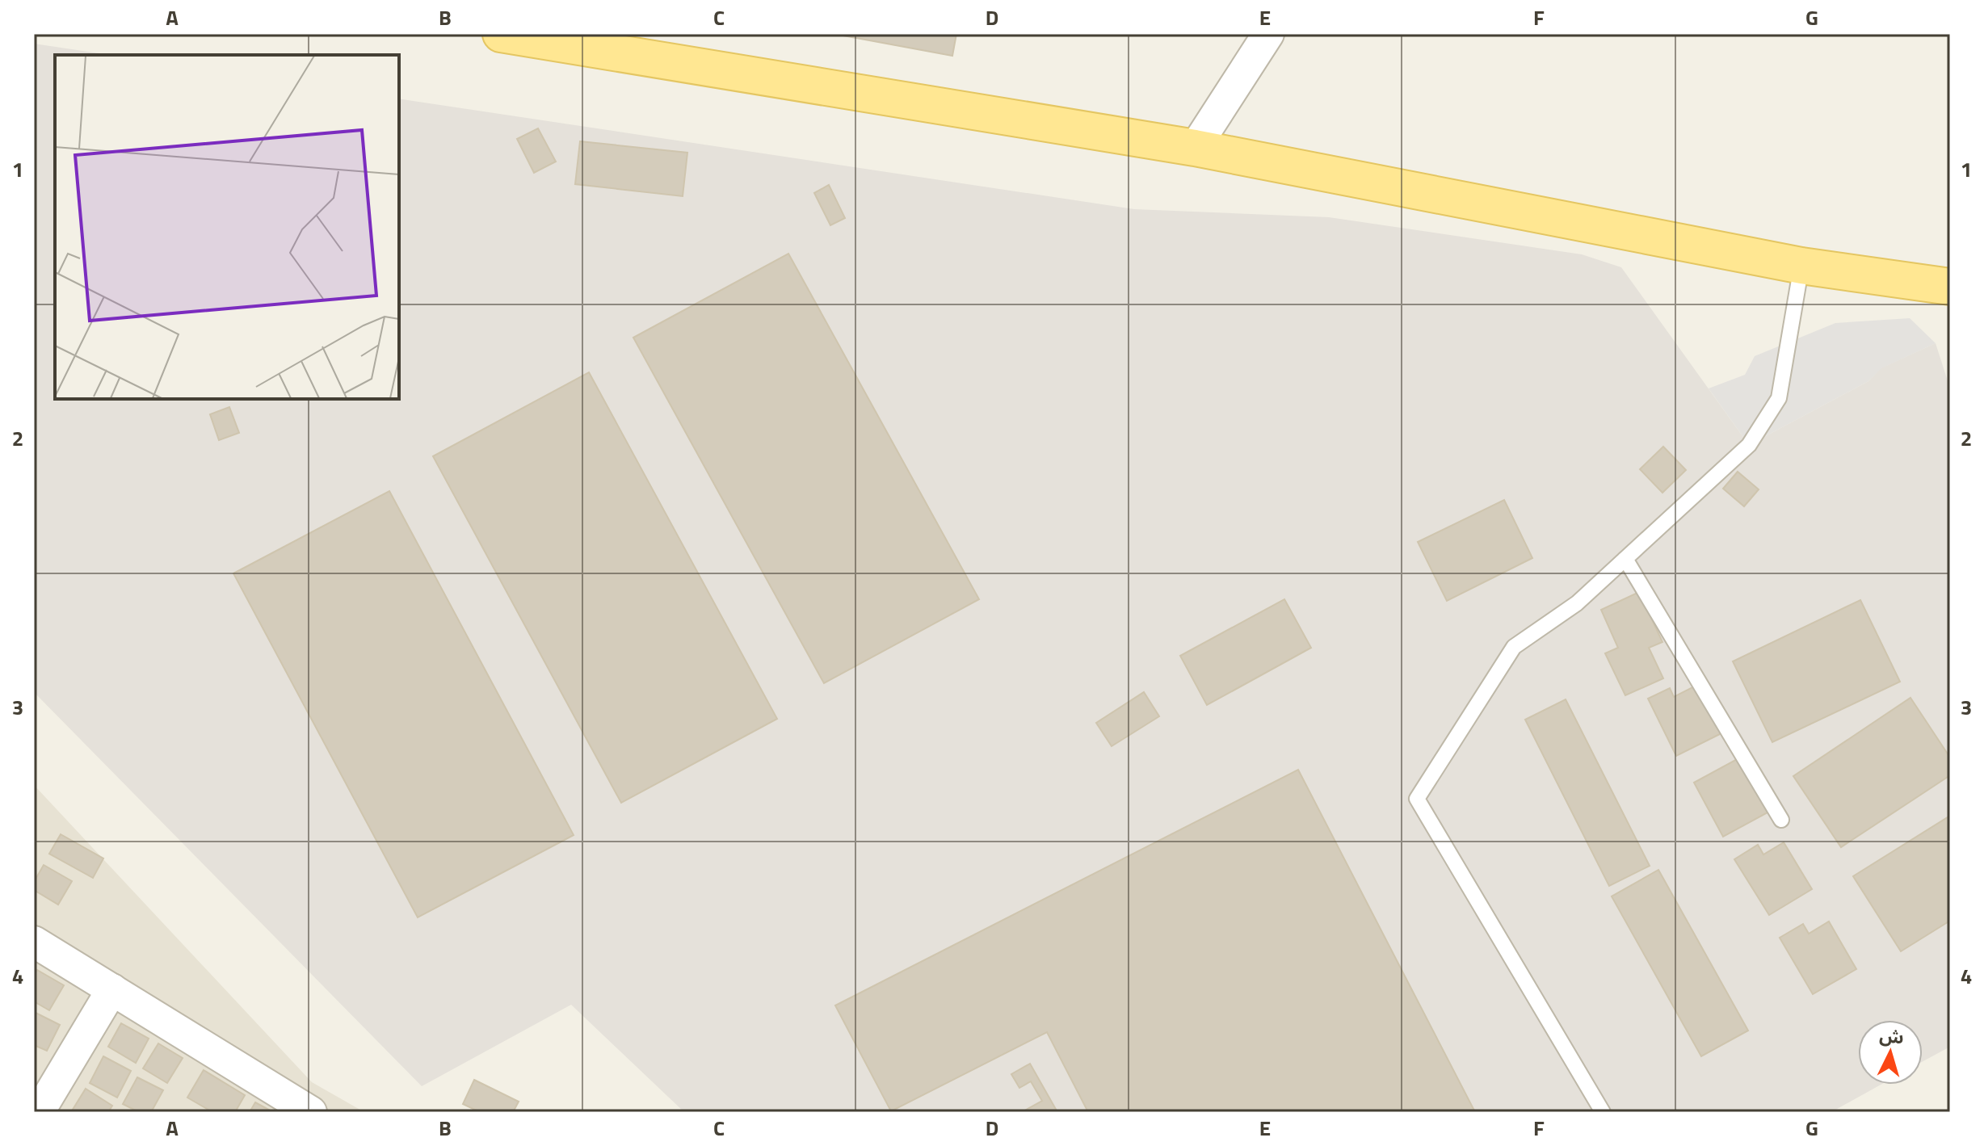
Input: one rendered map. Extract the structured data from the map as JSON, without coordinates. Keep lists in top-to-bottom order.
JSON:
{
  "north": "top",
  "grid": {
    "columns": [
      "A",
      "B",
      "C",
      "D",
      "E",
      "F",
      "G"
    ],
    "rows": [
      "1",
      "2",
      "3",
      "4"
    ]
  }
}
